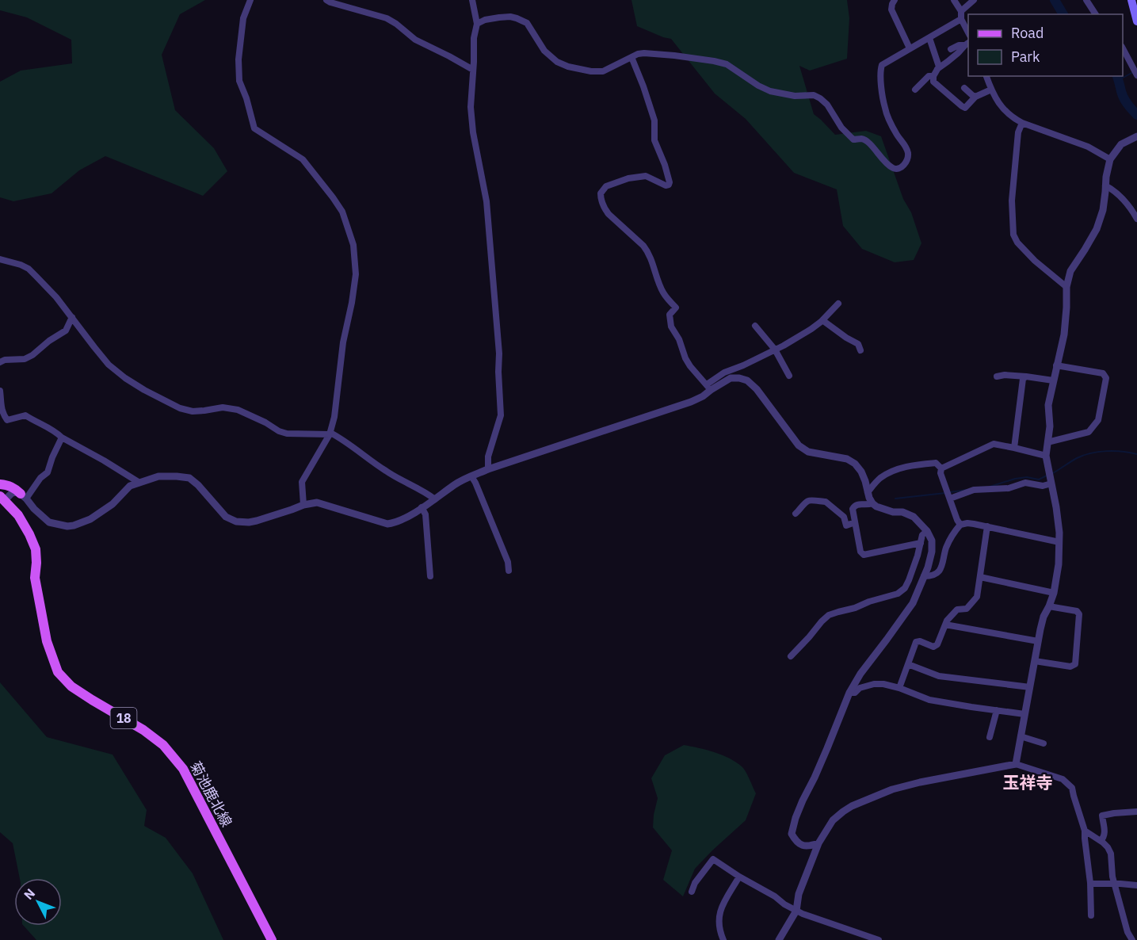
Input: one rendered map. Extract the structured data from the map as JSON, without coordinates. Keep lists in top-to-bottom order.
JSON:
{
  "streets": {
    "main road": ["18", "菊池鹿北線"]
  },
  "districts": ["玉祥寺"],
  "legend": ["Road", "Park"],
  "north": "top left"
}
